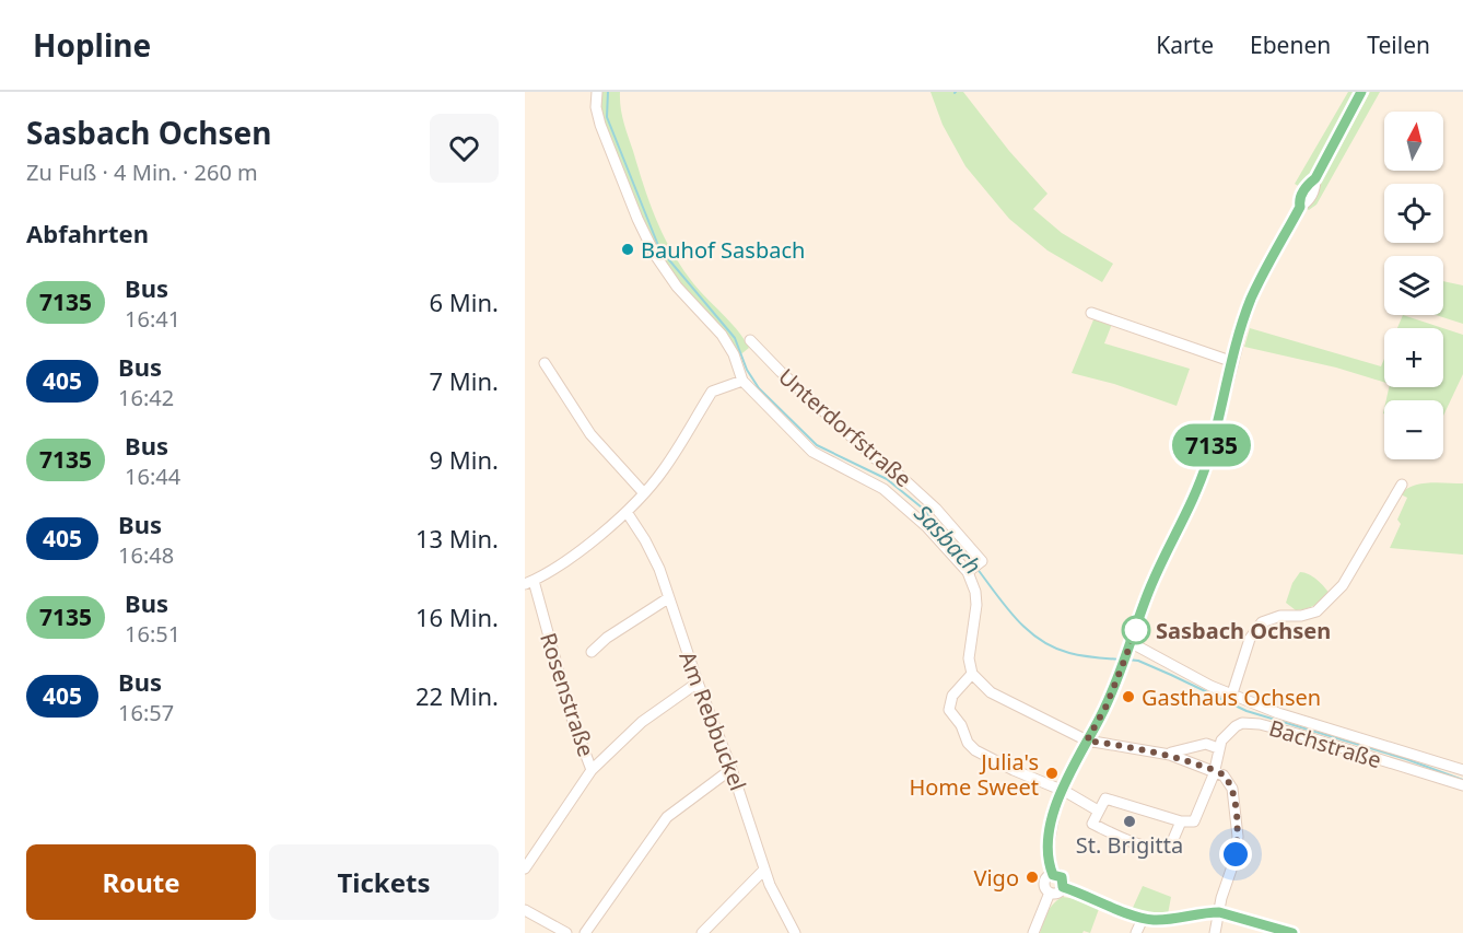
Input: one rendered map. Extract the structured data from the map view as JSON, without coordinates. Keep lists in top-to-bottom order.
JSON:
{
  "streets": {
    "street": [
      "Unterdorfstraße",
      "Rosenstraße",
      "Am Rebbuckel",
      "Bachstraße"
    ]
  },
  "water": ["Sasbach"],
  "places": [
    "Bauhof Sasbach",
    "Sasbach Ochsen",
    "Gasthaus Ochsen",
    "Julia's Home Sweet",
    "St. Brigitta",
    "Vigo"
  ],
  "lines": ["bus line 7135"],
  "north": "top",
  "page": {
    "header": "Hopline",
    "nav": ["Karte", "Ebenen", "Teilen"],
    "heading": [
      ["Sasbach Ochsen", "Zu Fuß · 4 Min. · 260 m"],
      "Abfahrten"
    ],
    "on_map": "7135",
    "map_buttons": ["+", "−"],
    "list": [
      {
        "mark": "7135",
        "name": "Bus",
        "note": "16:41",
        "value": "6 Min."
      },
      {
        "mark": "405",
        "name": "Bus",
        "note": "16:42",
        "value": "7 Min."
      },
      {
        "mark": "7135",
        "name": "Bus",
        "note": "16:44",
        "value": "9 Min."
      },
      {
        "mark": "405",
        "name": "Bus",
        "note": "16:48",
        "value": "13 Min."
      },
      {
        "mark": "7135",
        "name": "Bus",
        "note": "16:51",
        "value": "16 Min."
      },
      {
        "mark": "405",
        "name": "Bus",
        "note": "16:57",
        "value": "22 Min."
      }
    ],
    "buttons": ["Route", "Tickets"]
  }
}
